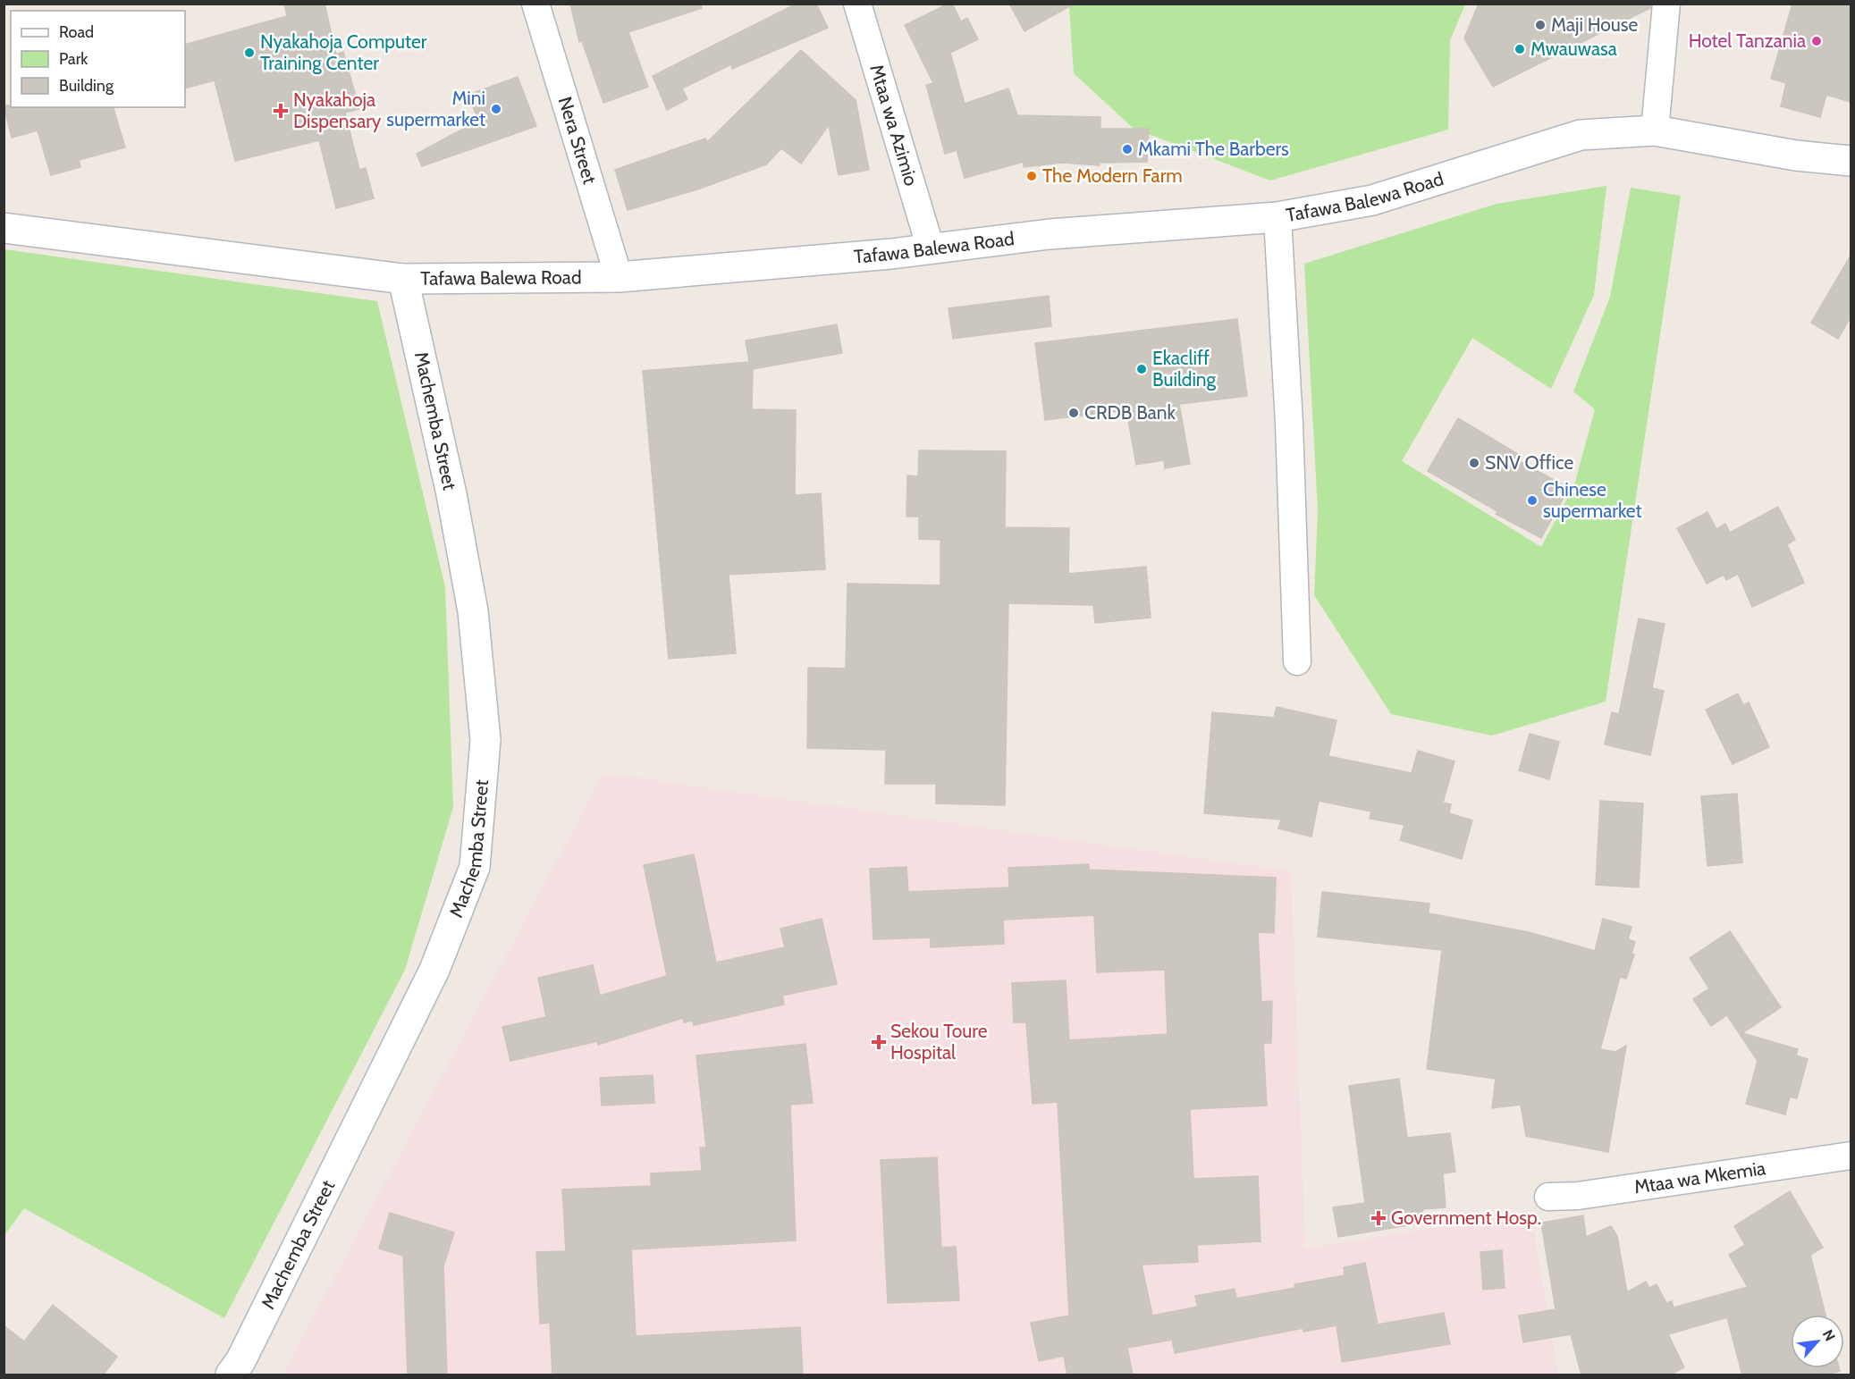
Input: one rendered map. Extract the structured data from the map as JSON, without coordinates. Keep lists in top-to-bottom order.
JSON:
{
  "streets": {
    "main road": ["Tafawa Balewa Road", "Machemba Street"],
    "street": ["Mtaa wa Azimio", "Nera Street", "Mtaa wa Mkemia"]
  },
  "crossings": [
    ["Mtaa wa Azimio", "Tafawa Balewa Road"],
    ["Nera Street", "Tafawa Balewa Road"],
    ["Tafawa Balewa Road", "Machemba Street"]
  ],
  "places": {
    "other": [
      "Maji House",
      "Hotel Tanzania",
      "Mwauwasa",
      "Nyakahoja Computer Training Center",
      "Mini supermarket",
      "Mkami The Barbers",
      "The Modern Farm",
      "Ekacliff Building",
      "CRDB Bank",
      "SNV Office",
      "Chinese supermarket"
    ],
    "health": ["Nyakahoja Dispensary", "Sekou Toure Hospital", "Government Hosp."]
  },
  "legend": ["Road", "Park", "Building"],
  "north": "top right"
}
